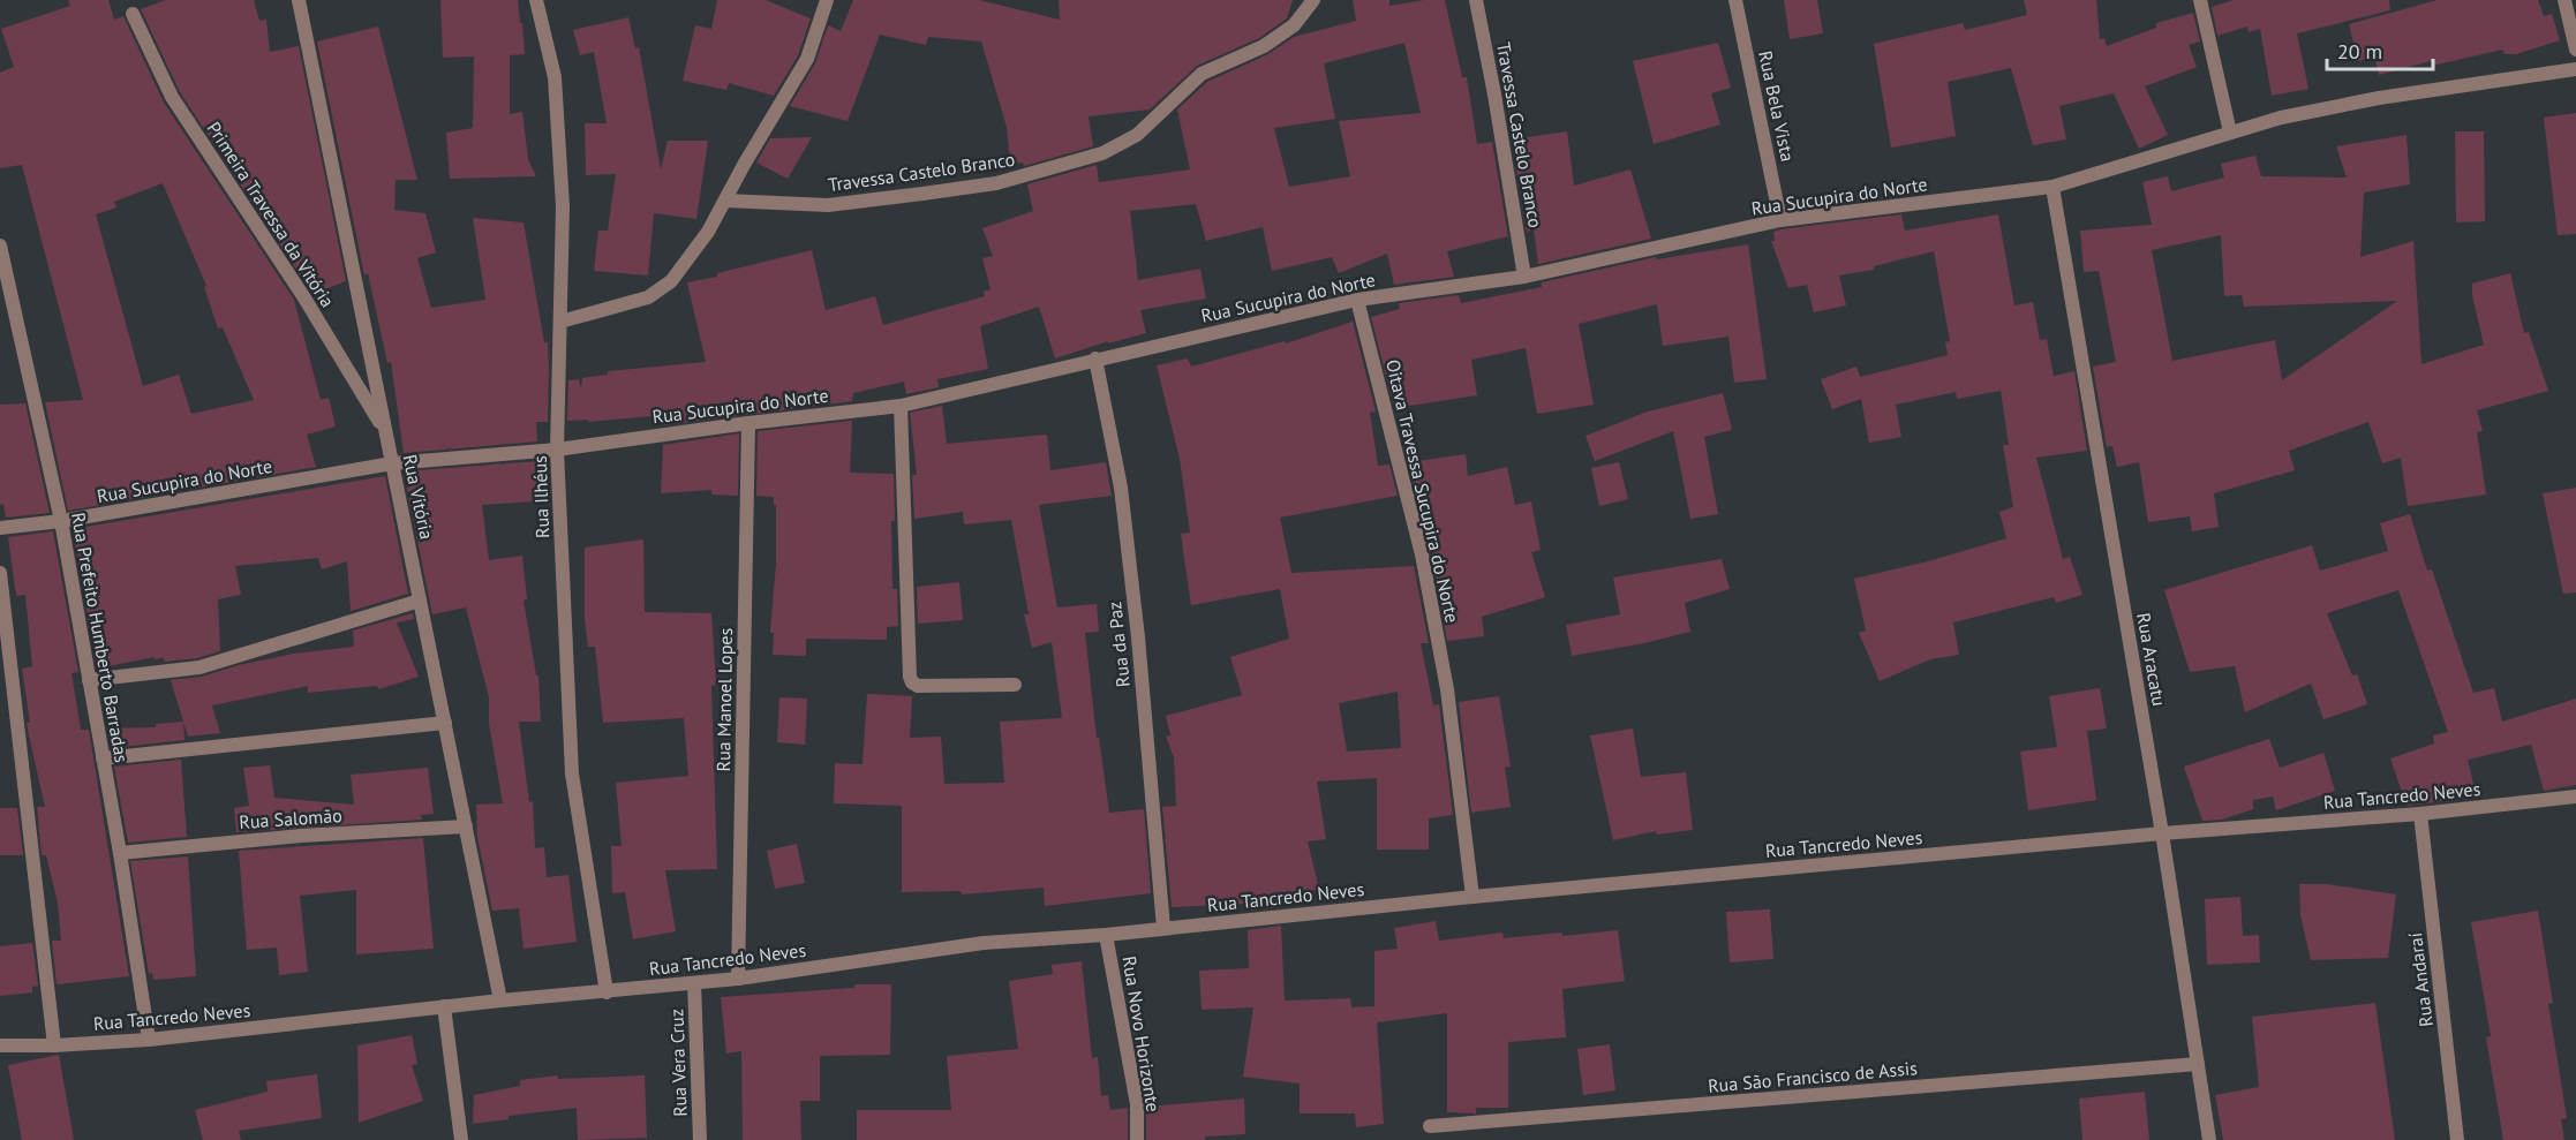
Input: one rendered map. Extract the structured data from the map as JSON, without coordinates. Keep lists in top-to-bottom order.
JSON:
{
  "streets": {
    "street": [
      "Rua Bela Vista",
      "Travessa Castelo Branco",
      "Rua Sucupira do Norte",
      "Primeira Travessa da Vitória",
      "Oitava Travessa Sucupira do Norte",
      "Rua Vitória",
      "Rua Ilhéus",
      "Rua Prefeito Humberto Barradas",
      "Rua da Paz",
      "Rua Aracatu",
      "Rua Manoel Lopes",
      "Rua Tancredo Neves",
      "Rua Salomão",
      "Rua Andaraí",
      "Rua Novo Horizonte",
      "Rua Vera Cruz",
      "Rua São Francisco de Assis"
    ]
  },
  "crossings": [
    ["Rua Bela Vista", "Rua Sucupira do Norte"],
    ["Travessa Castelo Branco", "Rua Sucupira do Norte"],
    ["Rua Sucupira do Norte", "Oitava Travessa Sucupira do Norte"],
    ["Rua Sucupira do Norte", "Rua Vitória"],
    ["Rua Sucupira do Norte", "Rua Ilhéus"],
    ["Rua Sucupira do Norte", "Rua Prefeito Humberto Barradas"],
    ["Rua Sucupira do Norte", "Rua da Paz"],
    ["Rua Sucupira do Norte", "Rua Aracatu"],
    ["Rua Sucupira do Norte", "Rua Manoel Lopes"],
    ["Primeira Travessa da Vitória", "Rua Vitória"],
    ["Oitava Travessa Sucupira do Norte", "Rua Tancredo Neves"],
    ["Rua Vitória", "Rua Tancredo Neves"],
    ["Rua Vitória", "Rua Salomão"],
    ["Rua Ilhéus", "Rua Tancredo Neves"],
    ["Rua Prefeito Humberto Barradas", "Rua Tancredo Neves"],
    ["Rua Prefeito Humberto Barradas", "Rua Salomão"],
    ["Rua da Paz", "Rua Tancredo Neves"],
    ["Rua Aracatu", "Rua Tancredo Neves"],
    ["Rua Aracatu", "Rua São Francisco de Assis"],
    ["Rua Manoel Lopes", "Rua Tancredo Neves"],
    ["Rua Tancredo Neves", "Rua Andaraí"],
    ["Rua Tancredo Neves", "Rua Novo Horizonte"],
    ["Rua Tancredo Neves", "Rua Vera Cruz"]
  ],
  "scale_bar": "20 m"
}
